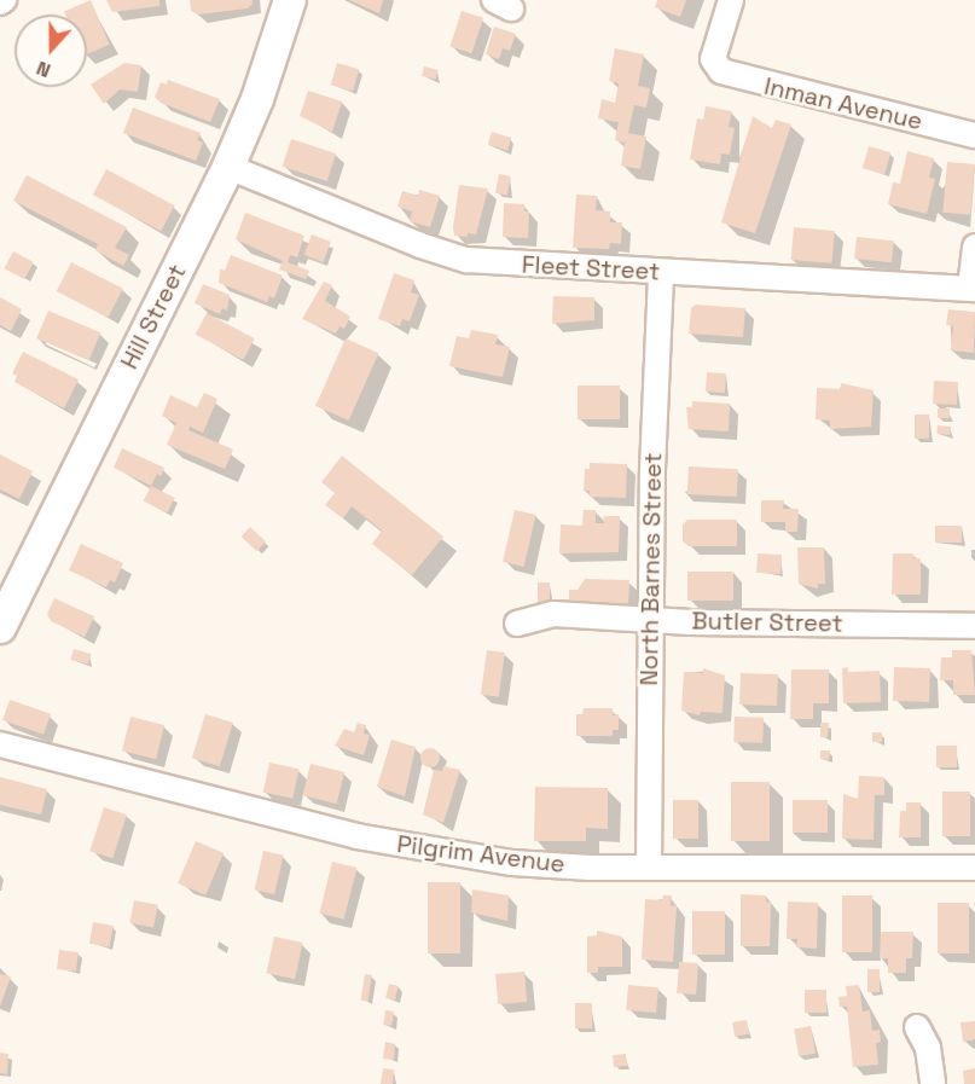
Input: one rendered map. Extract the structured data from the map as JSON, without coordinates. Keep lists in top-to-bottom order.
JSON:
{
  "streets": {
    "street": [
      "Inman Avenue",
      "Fleet Street",
      "Hill Street",
      "North Barnes Street",
      "Butler Street",
      "Pilgrim Avenue"
    ]
  },
  "crossings": [
    ["Fleet Street", "Hill Street"],
    ["Fleet Street", "North Barnes Street"],
    ["North Barnes Street", "Butler Street"],
    ["North Barnes Street", "Pilgrim Avenue"]
  ],
  "north": "bottom"
}
